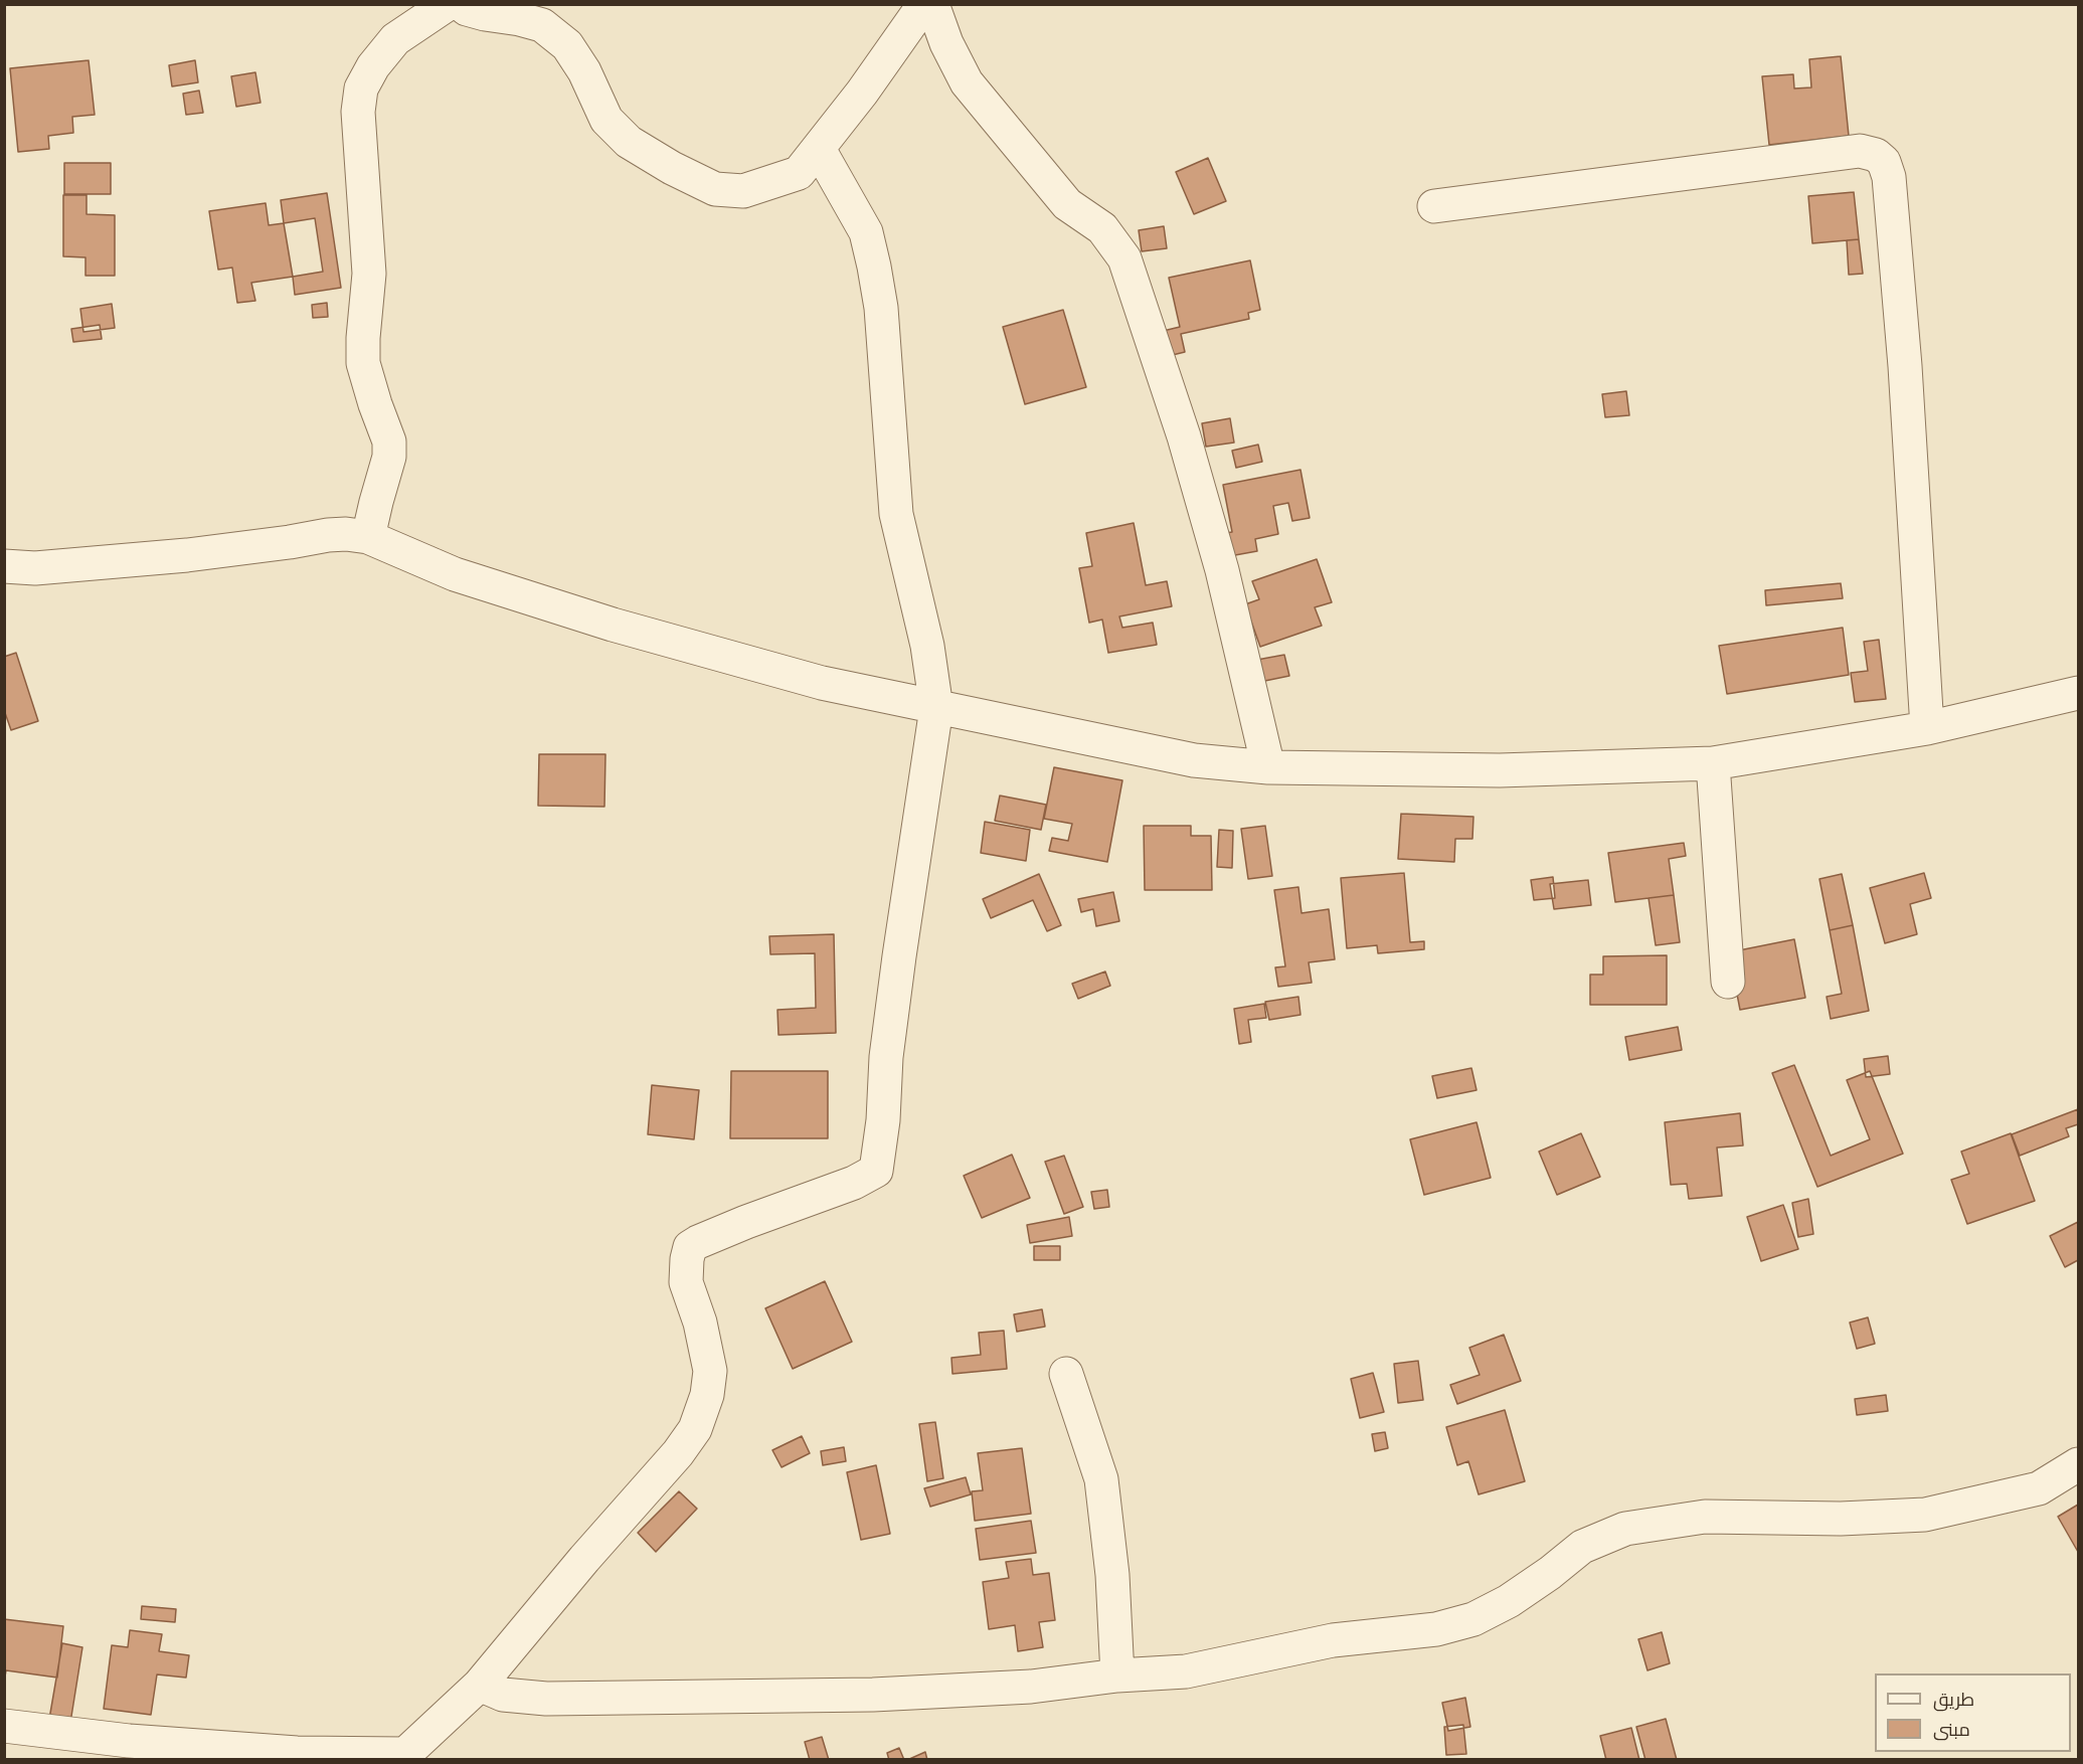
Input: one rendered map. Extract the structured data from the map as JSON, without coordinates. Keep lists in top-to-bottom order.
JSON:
{
  "legend": ["طريق", "مبنى"]
}
